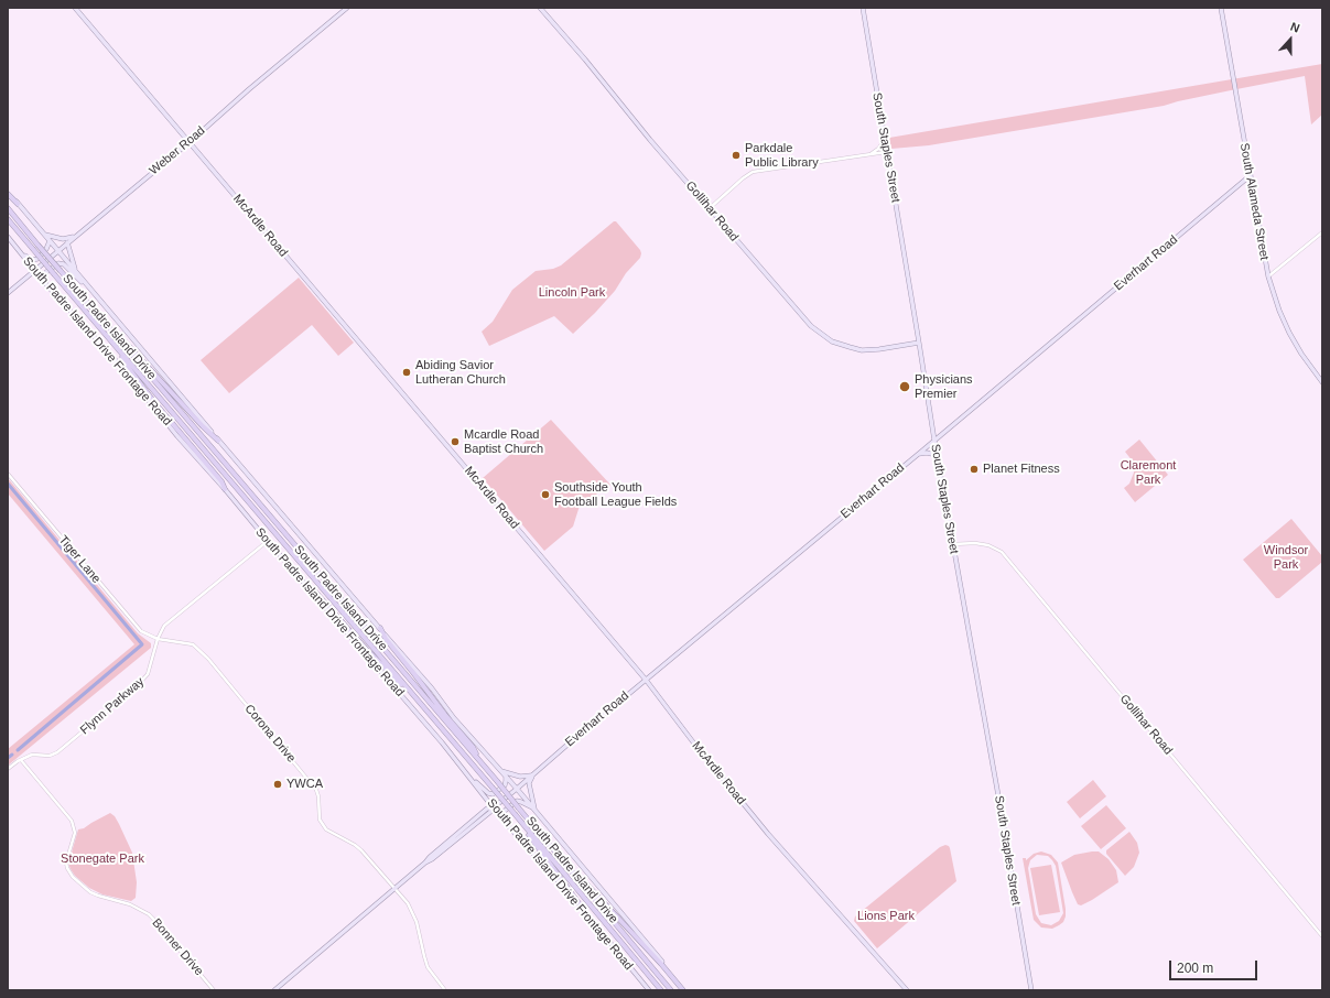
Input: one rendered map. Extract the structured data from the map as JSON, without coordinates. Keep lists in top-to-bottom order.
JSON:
{
  "streets": {
    "highway": ["South Padre Island Drive"],
    "main road": [
      "South Staples Street",
      "Weber Road",
      "South Alameda Street",
      "Gollihar Road",
      "McArdle Road",
      "Everhart Road",
      "South Padre Island Drive Frontage Road"
    ],
    "street": [
      "Tiger Lane",
      "Flynn Parkway",
      "Corona Drive",
      "Bonner Drive"
    ]
  },
  "crossings": [
    ["South Staples Street", "Gollihar Road"],
    ["South Staples Street", "Everhart Road"],
    ["Weber Road", "McArdle Road"],
    ["Weber Road", "South Padre Island Drive Frontage Road"],
    ["South Alameda Street", "Everhart Road"],
    ["McArdle Road", "Everhart Road"],
    ["Everhart Road", "South Padre Island Drive Frontage Road"],
    ["Everhart Road", "Corona Drive"],
    ["South Padre Island Drive Frontage Road", "Flynn Parkway"],
    ["Tiger Lane", "Flynn Parkway"],
    ["Tiger Lane", "Corona Drive"],
    ["Flynn Parkway", "Corona Drive"],
    ["Flynn Parkway", "Bonner Drive"]
  ],
  "parks": [
    "Lincoln Park",
    "Claremont Park",
    "Windsor Park",
    "Stonegate Park",
    "Lions Park"
  ],
  "places": [
    "Parkdale Public Library",
    "Abiding Savior Lutheran Church",
    "Physicians Premier",
    "Mcardle Road Baptist Church",
    "Planet Fitness",
    "Southside Youth Football League Fields",
    "YWCA"
  ],
  "scale_bar": "200 m",
  "north": "top"
}
